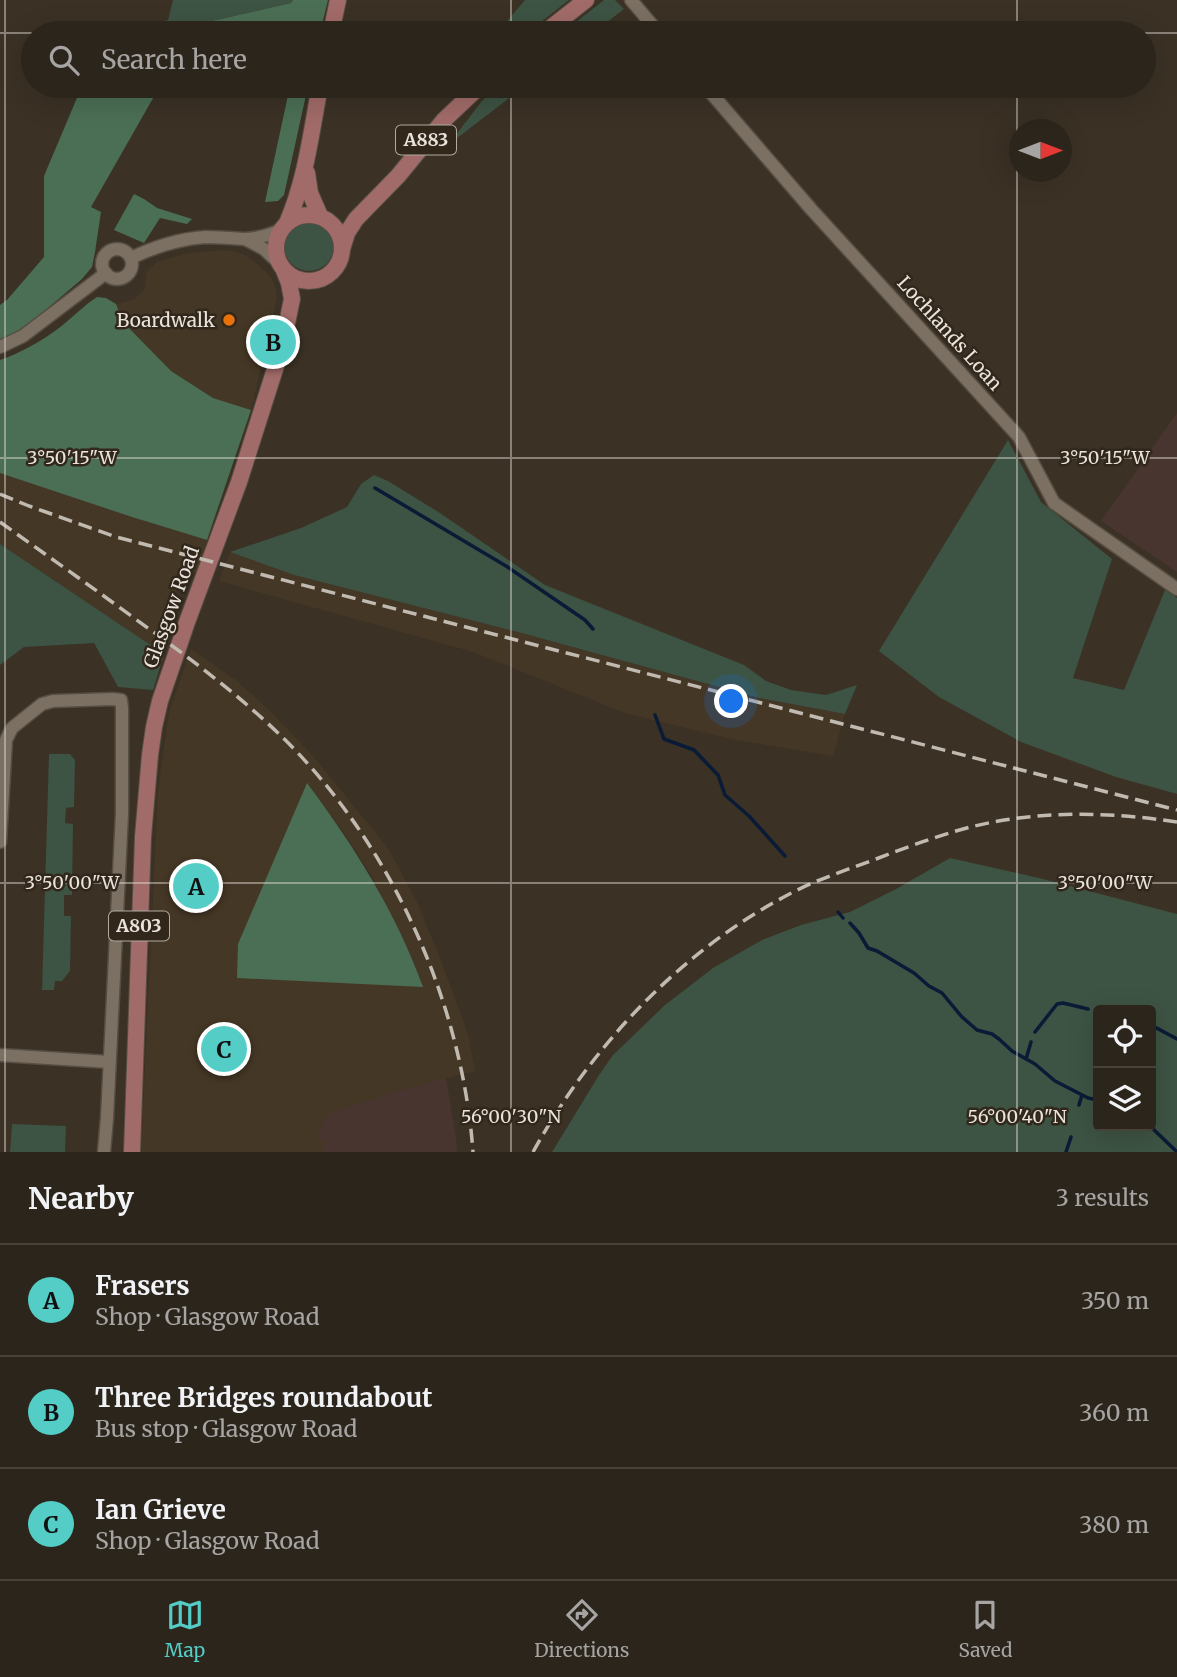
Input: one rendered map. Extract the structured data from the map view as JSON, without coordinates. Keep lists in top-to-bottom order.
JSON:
{
  "streets": {
    "main road": ["A883", "Glasgow Road", "A803"],
    "street": ["Lochlands Loan"]
  },
  "crossings": [
    ["Glasgow Road", "A803"]
  ],
  "places": ["Boardwalk"],
  "north": "right",
  "page": {
    "search": "Search here",
    "pins": ["B", "A", "C"],
    "heading": ["Nearby", "3 results"],
    "list": [
      {
        "mark": "A",
        "name": "Frasers",
        "note": "Shop · Glasgow Road",
        "value": "350 m"
      },
      {
        "mark": "B",
        "name": "Three Bridges roundabout",
        "note": "Bus stop · Glasgow Road",
        "value": "360 m"
      },
      {
        "mark": "C",
        "name": "Ian Grieve",
        "note": "Shop · Glasgow Road",
        "value": "380 m"
      }
    ],
    "nav": ["Map", "Directions", "Saved"]
  },
  "coordinates": [
    "3°50'15\"W",
    "3°50'00\"W",
    "56°00'30\"N",
    "56°00'40\"N"
  ]
}
